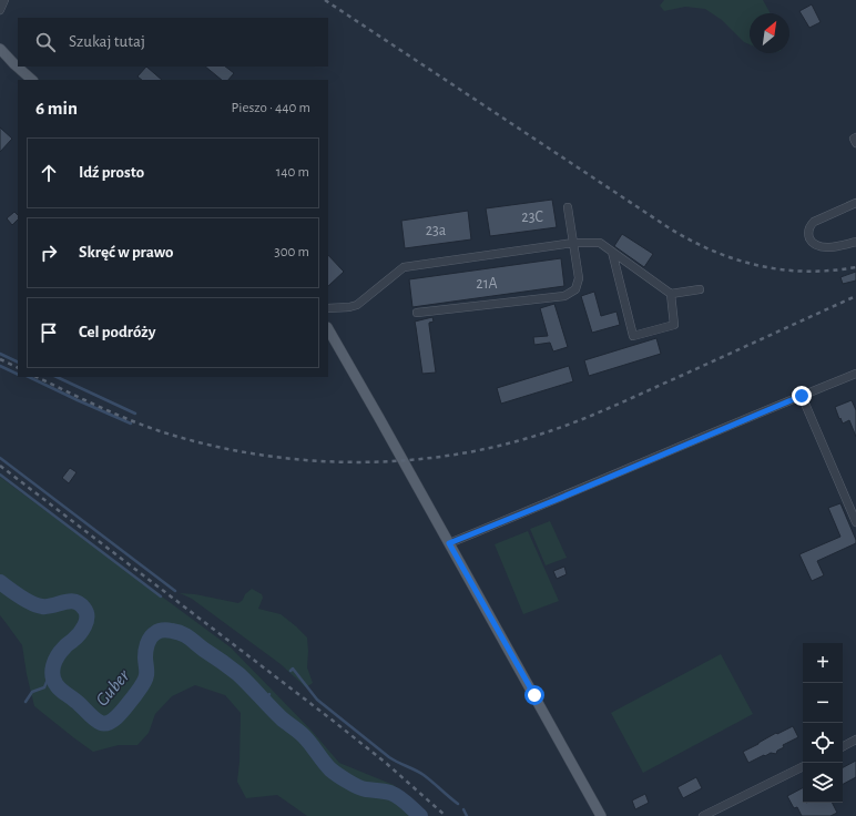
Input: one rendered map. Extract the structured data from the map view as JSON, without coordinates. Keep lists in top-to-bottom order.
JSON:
{
  "water": ["Guber"],
  "house_numbers": ["23C", "23a", "21A"],
  "north": "top right",
  "page": {
    "search": "Szukaj tutaj",
    "heading": ["6 min", "Pieszo · 440 m"],
    "list": [
      ["Idź prosto", "140 m"],
      ["Skręć w prawo", "300 m"],
      "Cel podróży"
    ],
    "map_buttons": ["+", "−"]
  }
}
